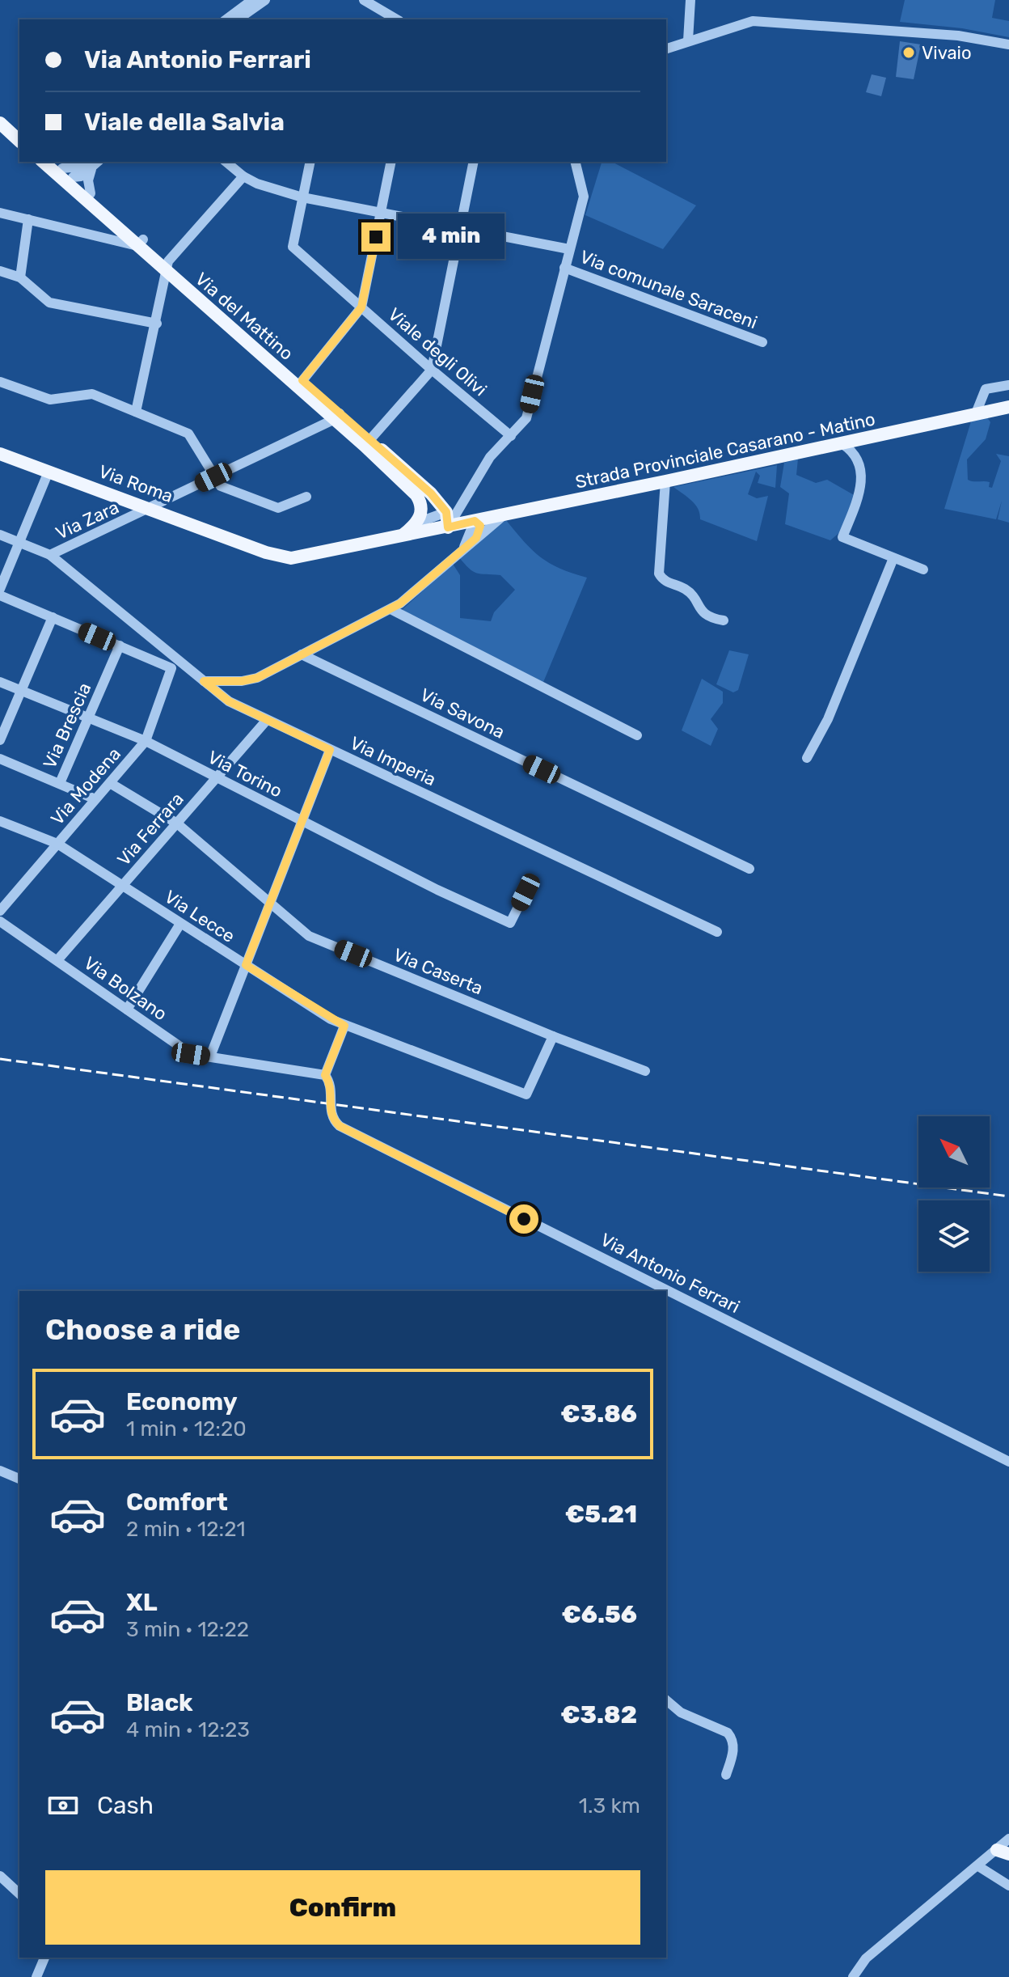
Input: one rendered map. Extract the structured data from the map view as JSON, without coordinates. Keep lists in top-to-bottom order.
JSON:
{
  "streets": {
    "main road": ["Via del Mattino", "Strada Provinciale Casarano - Matino", "Via Roma"],
    "street": [
      "Via comunale Saraceni",
      "Viale degli Olivi",
      "Via Zara",
      "Via Savona",
      "Via Brescia",
      "Via Imperia",
      "Via Torino",
      "Via Modena",
      "Via Ferrara",
      "Via Lecce",
      "Via Caserta",
      "Via Bolzano",
      "Via Antonio Ferrari"
    ]
  },
  "crossings": [
    ["Via del Mattino", "Via Zara"],
    ["Strada Provinciale Casarano - Matino", "Via Roma"],
    ["Via Roma", "Via Zara"],
    ["Via Zara", "Via Imperia"],
    ["Via Brescia", "Via Torino"],
    ["Via Brescia", "Via Modena"],
    ["Via Imperia", "Via Ferrara"],
    ["Via Torino", "Via Modena"],
    ["Via Torino", "Via Ferrara"],
    ["Via Modena", "Via Lecce"],
    ["Via Modena", "Via Caserta"],
    ["Via Ferrara", "Via Lecce"],
    ["Via Ferrara", "Via Caserta"],
    ["Via Ferrara", "Via Bolzano"],
    ["Via Lecce", "Via Caserta"],
    ["Via Bolzano", "Via Antonio Ferrari"]
  ],
  "places": ["Vivaio"],
  "north": "top left",
  "page": {
    "banner": ["Via Antonio Ferrari", "Viale della Salvia"],
    "bubble": "4 min",
    "heading": "Choose a ride",
    "list": [
      {
        "name": "Economy",
        "note": "1 min · 12:20",
        "value": "€3.86"
      },
      {
        "name": "Comfort",
        "note": "2 min · 12:21",
        "value": "€5.21"
      },
      {
        "name": "XL",
        "note": "3 min · 12:22",
        "value": "€6.56"
      },
      {
        "name": "Black",
        "note": "4 min · 12:23",
        "value": "€3.82"
      }
    ],
    "pay": ["Cash", "1.3 km"],
    "buttons": "Confirm"
  }
}
